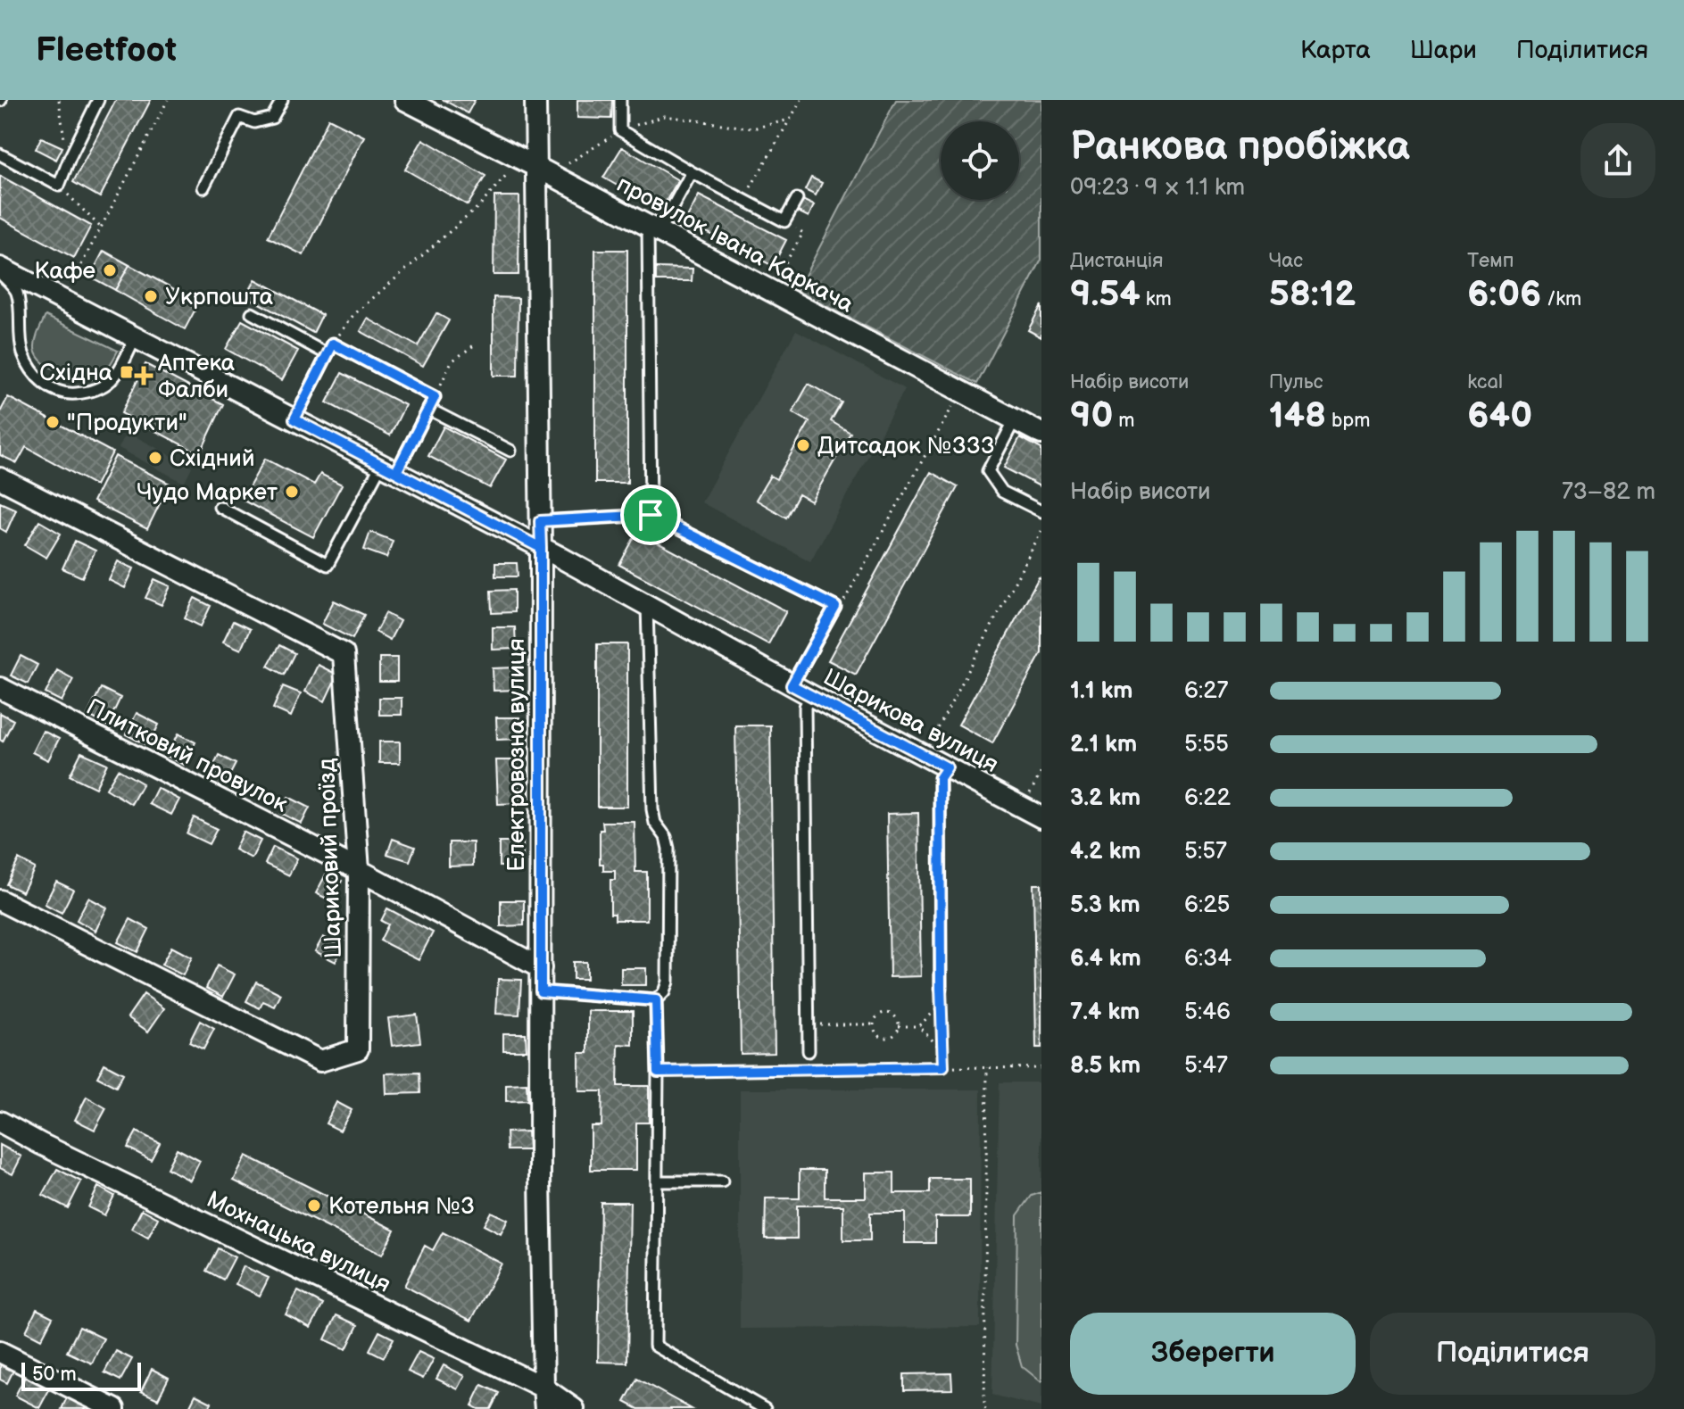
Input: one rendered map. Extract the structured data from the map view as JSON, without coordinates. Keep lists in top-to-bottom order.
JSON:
{
  "streets": {
    "street": [
      "провулок Івана Каркача",
      "Шарикова вулиця",
      "Плитковий провулок",
      "Електровозна вулиця",
      "Шариковий проїзд",
      "Мохнацька вулиця"
    ]
  },
  "crossings": [
    ["провулок Івана Каркача", "Електровозна вулиця"],
    ["Шарикова вулиця", "Електровозна вулиця"],
    ["Плитковий провулок", "Електровозна вулиця"],
    ["Плитковий провулок", "Шариковий проїзд"],
    ["Електровозна вулиця", "Мохнацька вулиця"]
  ],
  "places": {
    "other": [
      "Кафе",
      "Укрпошта",
      "\"Продукти\"",
      "Дитсадок №333",
      "Східний",
      "Чудо Маркет",
      "Котельня №3"
    ],
    "transit": ["Східна"],
    "health": ["Аптека Фалби"]
  },
  "scale_bar": "50 m",
  "page": {
    "header": "Fleetfoot",
    "nav": ["Карта", "Шари", "Поділитися"],
    "heading": ["Ранкова пробіжка", "09:23 · 9 × 1.1 km"],
    "stats": [
      ["Дистанція", "9.54 km"],
      ["Час", "58:12"],
      ["Темп", "6:06 /km"],
      ["Набір висоти", "90 m"],
      ["Пульс", "148 bpm"],
      ["kcal", "640"]
    ],
    "chart": ["Набір висоти", "73–82 m"],
    "list": [
      {
        "name": "1.1 km",
        "note": "6:27"
      },
      {
        "name": "2.1 km",
        "note": "5:55"
      },
      {
        "name": "3.2 km",
        "note": "6:22"
      },
      {
        "name": "4.2 km",
        "note": "5:57"
      },
      {
        "name": "5.3 km",
        "note": "6:25"
      },
      {
        "name": "6.4 km",
        "note": "6:34"
      },
      {
        "name": "7.4 km",
        "note": "5:46"
      },
      {
        "name": "8.5 km",
        "note": "5:47"
      }
    ],
    "buttons": ["Зберегти", "Поділитися"],
    "scale": "50 m"
  }
}
